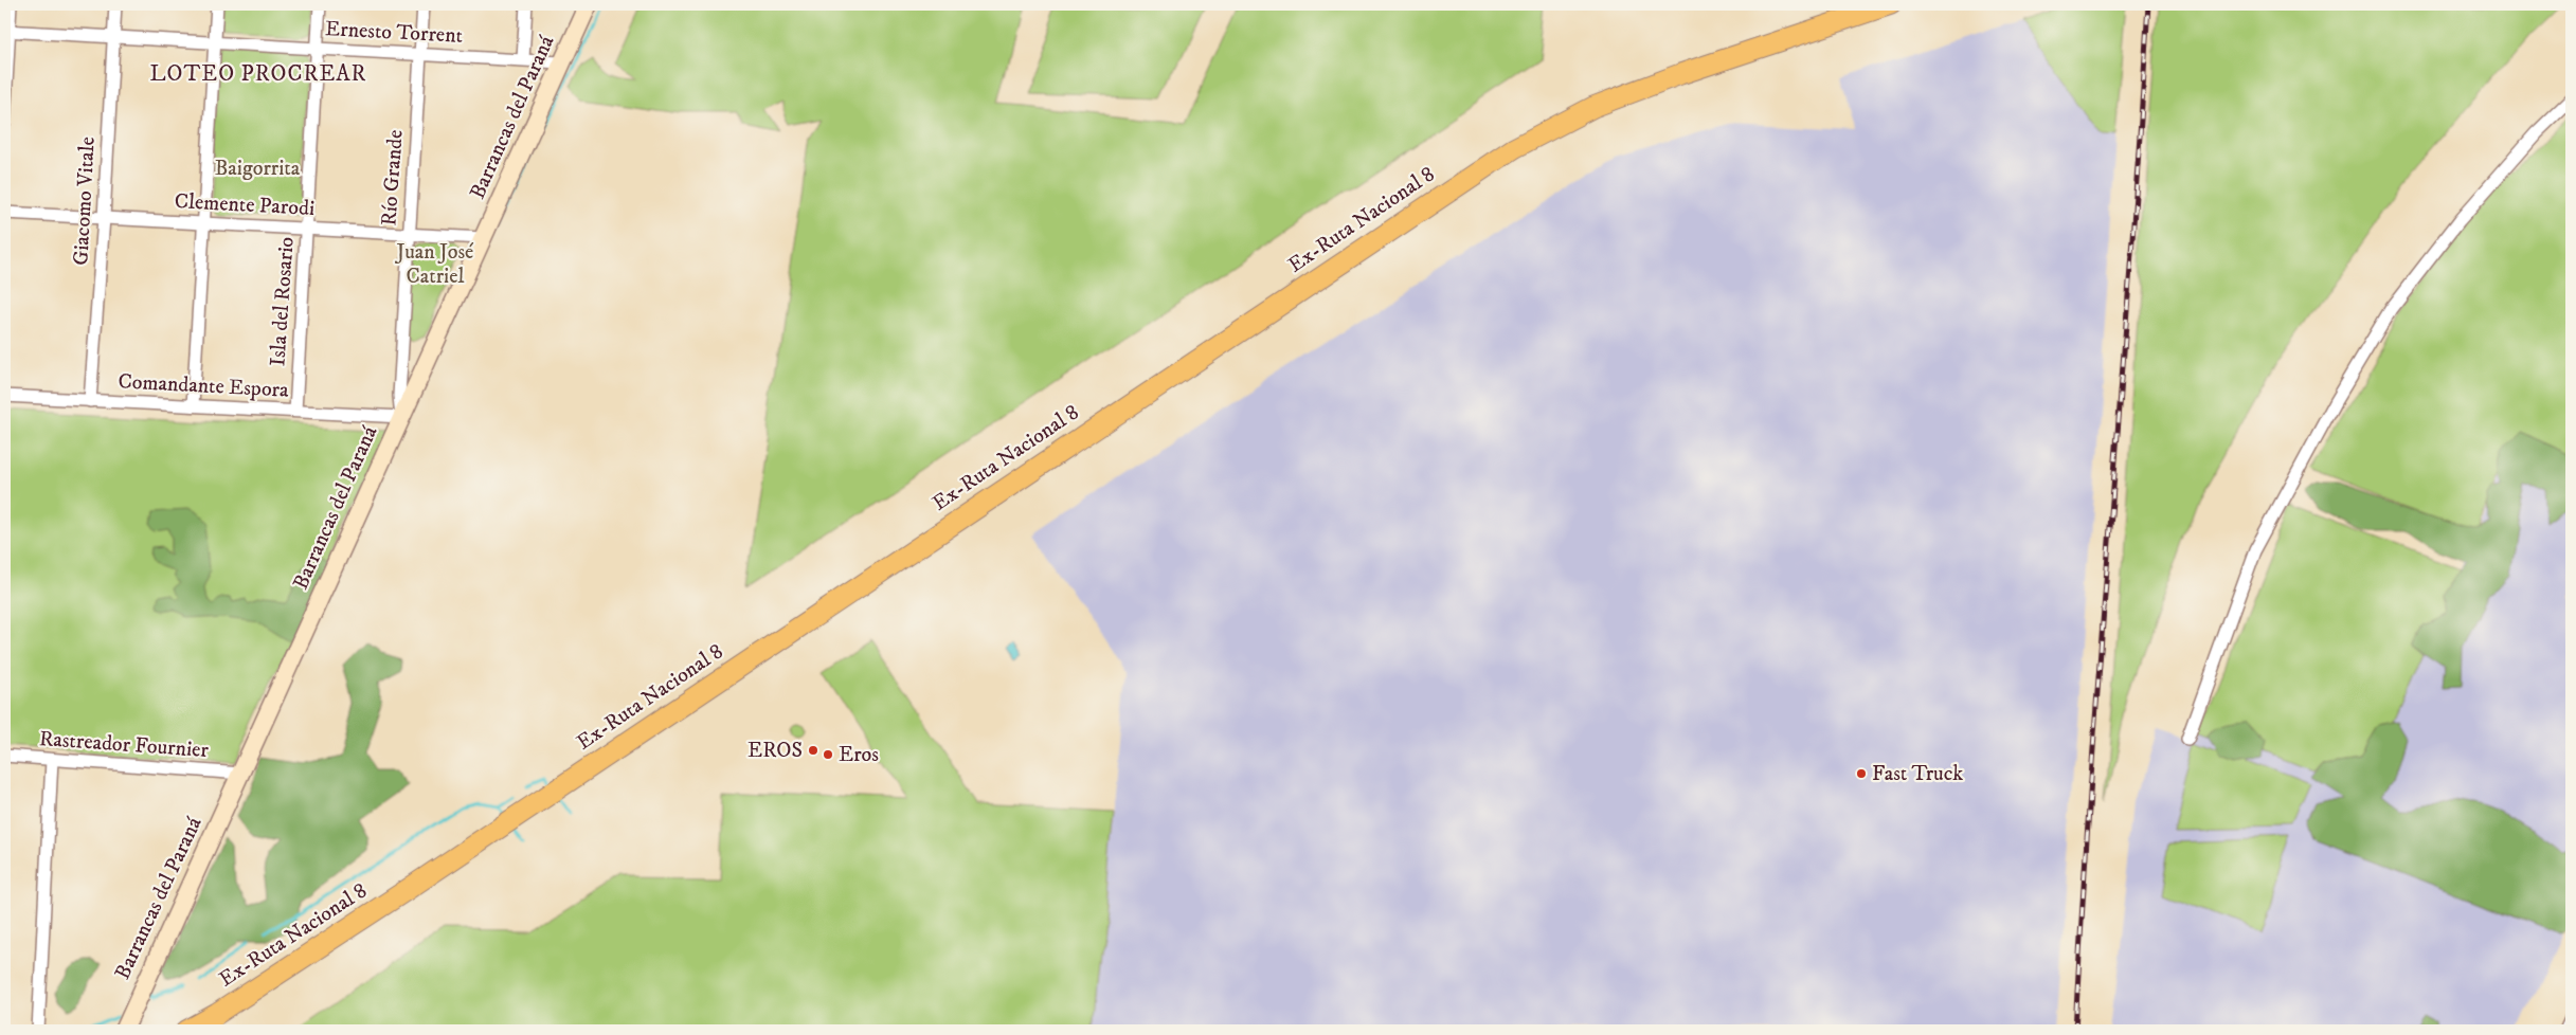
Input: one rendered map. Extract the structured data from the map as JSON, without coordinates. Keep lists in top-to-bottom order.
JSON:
{
  "streets": {
    "main road": ["Ex-Ruta Nacional 8"],
    "street": [
      "Ernesto Torrent",
      "Barrancas del Paraná",
      "Río Grande",
      "Giacomo Vitale",
      "Clemente Parodi",
      "Isla del Rosario",
      "Comandante Espora",
      "Rastreador Fournier"
    ]
  },
  "crossings": [
    ["Ernesto Torrent", "Barrancas del Paraná"],
    ["Ernesto Torrent", "Río Grande"],
    ["Ernesto Torrent", "Giacomo Vitale"],
    ["Ernesto Torrent", "Isla del Rosario"],
    ["Barrancas del Paraná", "Río Grande"],
    ["Barrancas del Paraná", "Clemente Parodi"],
    ["Barrancas del Paraná", "Comandante Espora"],
    ["Barrancas del Paraná", "Rastreador Fournier"],
    ["Río Grande", "Clemente Parodi"],
    ["Río Grande", "Comandante Espora"],
    ["Giacomo Vitale", "Clemente Parodi"],
    ["Giacomo Vitale", "Comandante Espora"],
    ["Clemente Parodi", "Isla del Rosario"],
    ["Isla del Rosario", "Comandante Espora"]
  ],
  "districts": ["LOTEO PROCREAR"],
  "parks": ["Baigorrita", "Juan José Catriel"],
  "places": ["EROS", "Eros", "Fast Truck"]
}
